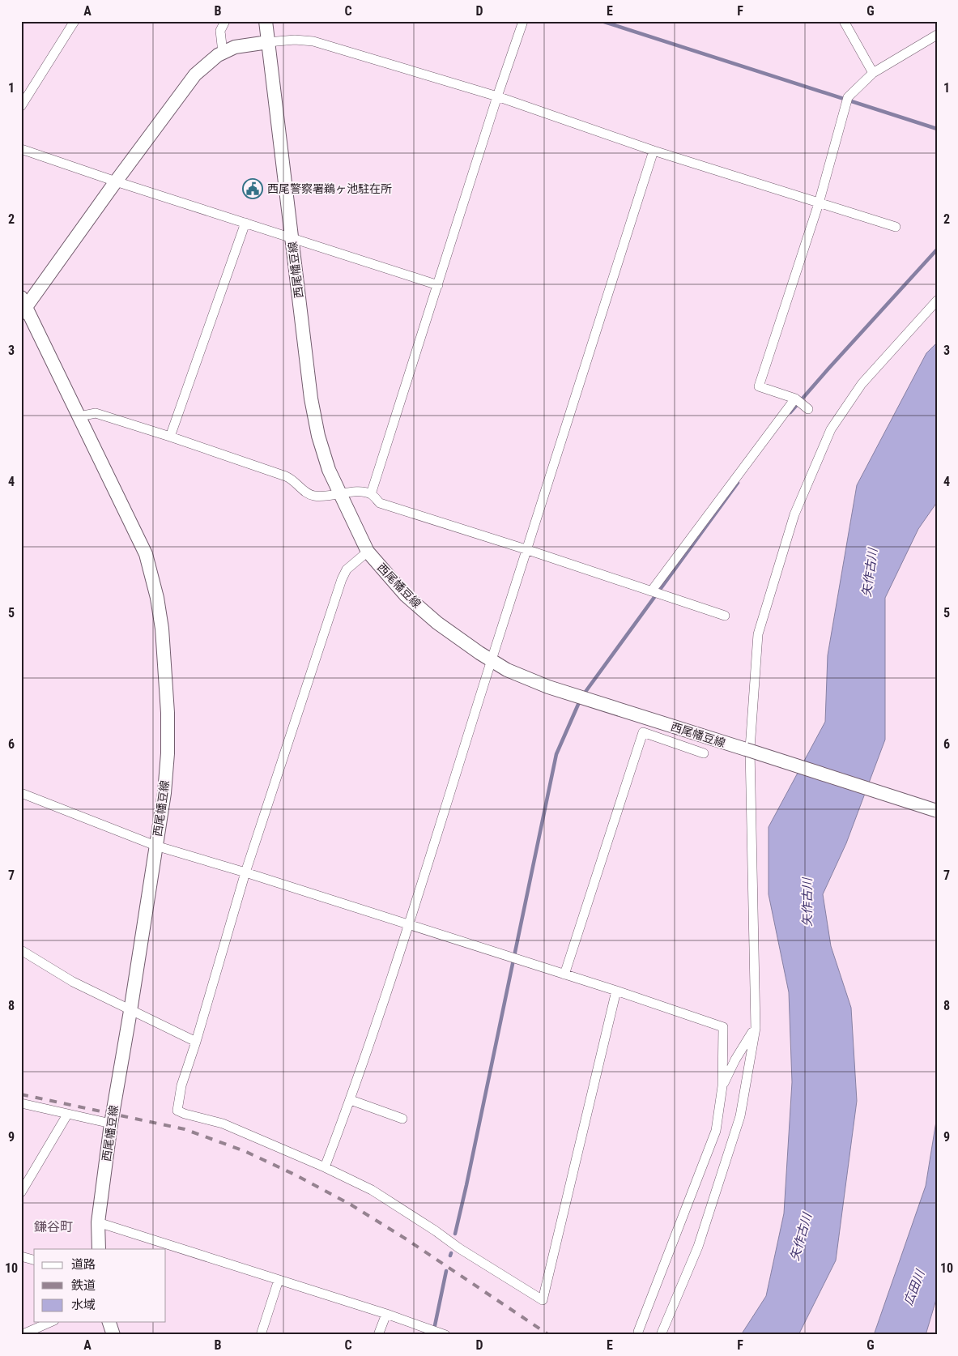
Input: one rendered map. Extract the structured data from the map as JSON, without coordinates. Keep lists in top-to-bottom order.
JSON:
{
  "streets": {
    "main road": ["西尾幡豆線"]
  },
  "districts": ["鎌谷町"],
  "water": ["矢作古川", "広田川"],
  "places": {
    "public building": ["西尾警察署鵜ヶ池駐在所"]
  },
  "legend": ["道路", "鉄道", "水域"],
  "grid": {
    "columns": [
      "A",
      "B",
      "C",
      "D",
      "E",
      "F",
      "G"
    ],
    "rows": [
      "1",
      "2",
      "3",
      "4",
      "5",
      "6",
      "7",
      "8",
      "9",
      "10"
    ]
  }
}
